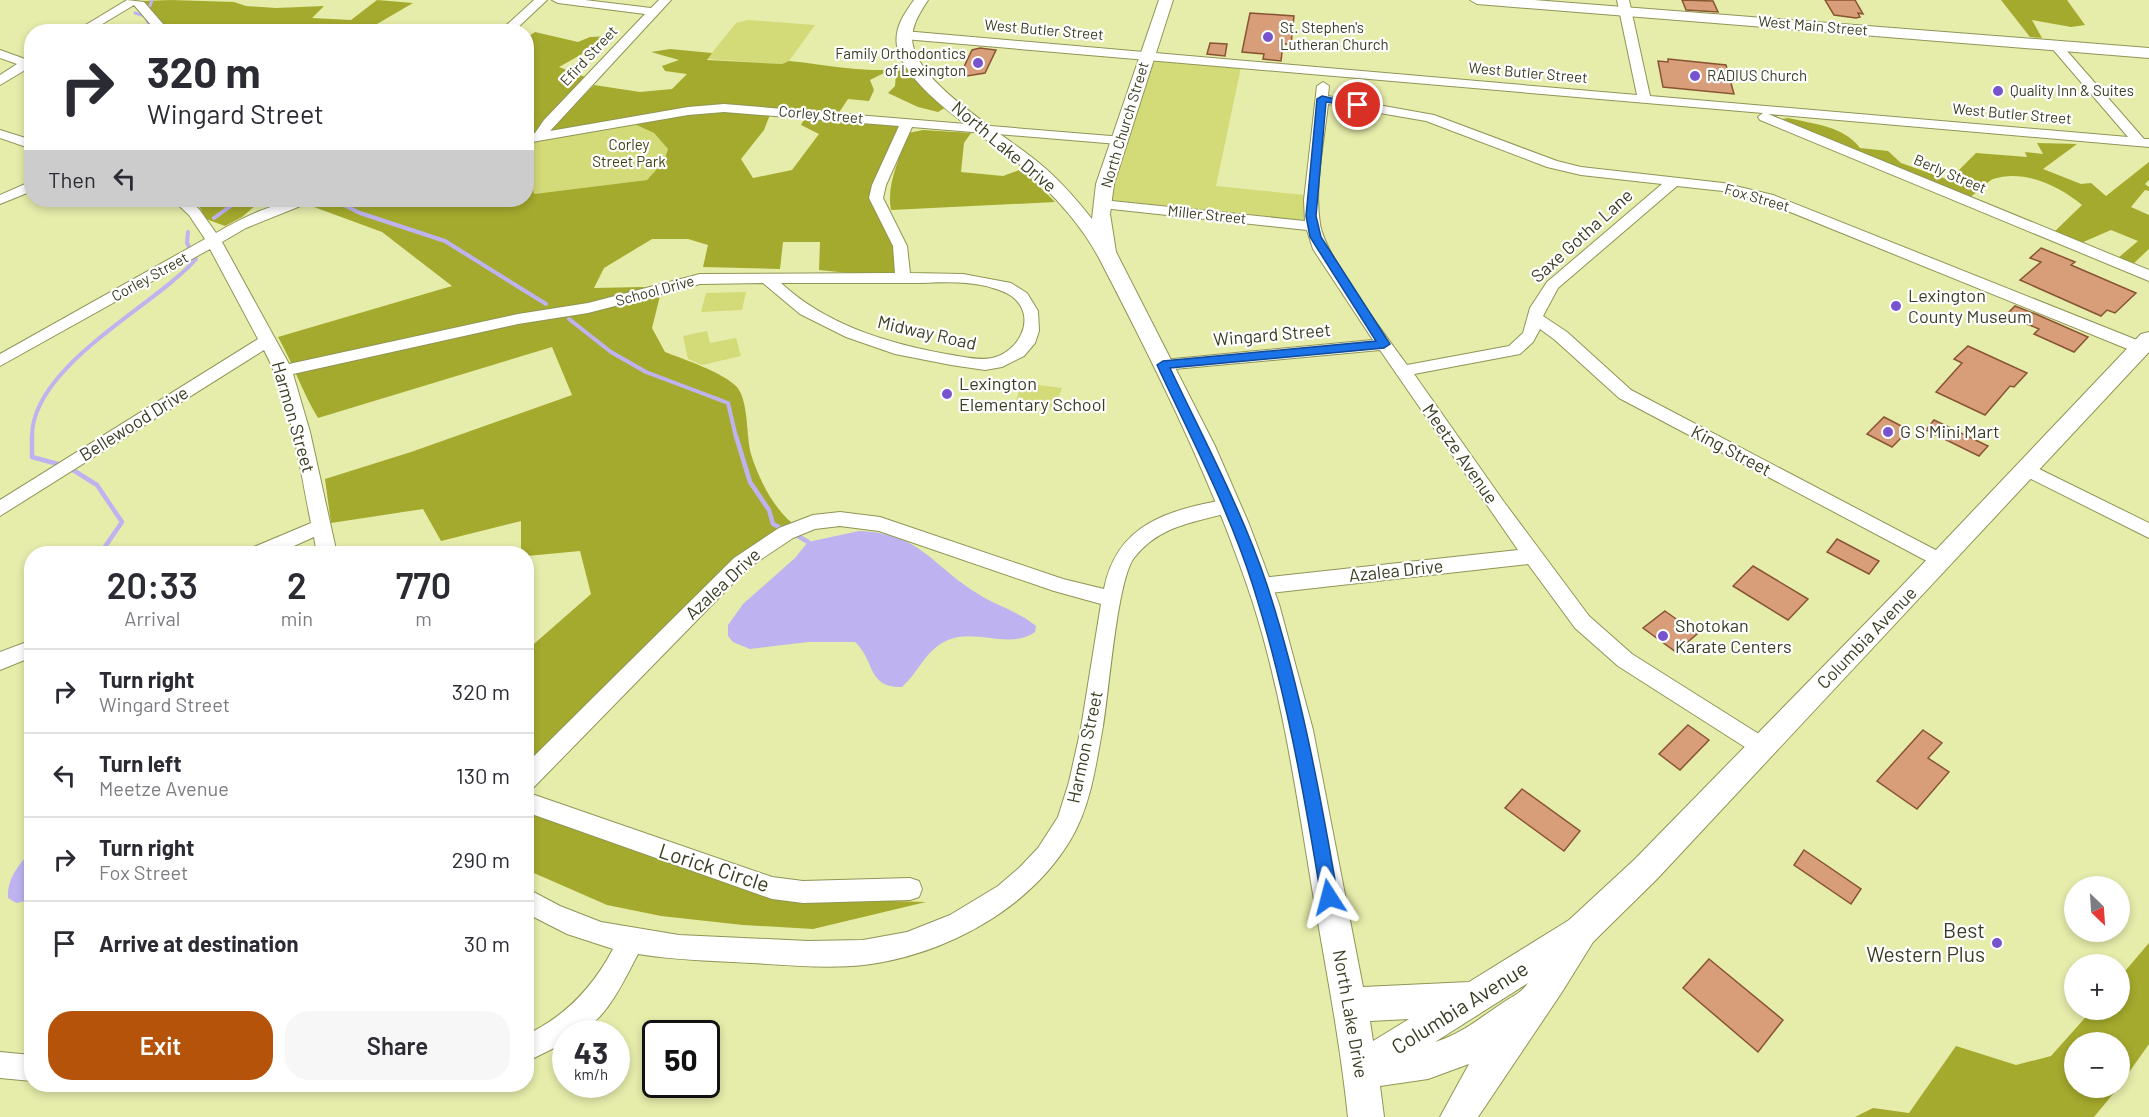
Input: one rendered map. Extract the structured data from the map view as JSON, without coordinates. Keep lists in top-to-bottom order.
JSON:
{
  "streets": {
    "main road": [
      "West Main Street",
      "North Church Street",
      "North Lake Drive",
      "Columbia Avenue"
    ],
    "street": [
      "West Butler Street",
      "Efird Street",
      "Corley Street",
      "Berly Street",
      "Fox Street",
      "Miller Street",
      "Saxe Gotha Lane",
      "School Drive",
      "Midway Road",
      "Wingard Street",
      "Harmon Street",
      "Bellewood Drive",
      "King Street",
      "Meetze Avenue",
      "Azalea Drive",
      "Lorick Circle"
    ]
  },
  "crossings": [
    ["West Butler Street", "North Church Street"],
    ["West Butler Street", "North Lake Drive"],
    ["West Butler Street", "Berly Street"],
    ["West Butler Street", "Meetze Avenue"],
    ["Corley Street", "North Church Street"],
    ["Corley Street", "North Lake Drive"],
    ["Corley Street", "Harmon Street"],
    ["North Church Street", "North Lake Drive"],
    ["North Church Street", "Miller Street"],
    ["North Lake Drive", "Wingard Street"],
    ["North Lake Drive", "Harmon Street"],
    ["North Lake Drive", "Azalea Drive"],
    ["North Lake Drive", "Columbia Avenue"],
    ["Fox Street", "Saxe Gotha Lane"],
    ["Fox Street", "Meetze Avenue"],
    ["Fox Street", "Columbia Avenue"],
    ["Miller Street", "Meetze Avenue"],
    ["Saxe Gotha Lane", "King Street"],
    ["Saxe Gotha Lane", "Meetze Avenue"],
    ["School Drive", "Midway Road"],
    ["School Drive", "Harmon Street"],
    ["Wingard Street", "Meetze Avenue"],
    ["Harmon Street", "Bellewood Drive"],
    ["Harmon Street", "Azalea Drive"],
    ["King Street", "Columbia Avenue"],
    ["Meetze Avenue", "Azalea Drive"],
    ["Meetze Avenue", "Columbia Avenue"]
  ],
  "parks": ["Corley Street Park"],
  "places": [
    "St. Stephen's Lutheran Church",
    "Family Orthodontics of Lexington",
    "RADIUS Church",
    "Quality Inn & Suites",
    "Lexington County Museum",
    "Lexington Elementary School",
    "G S Mini Mart",
    "Shotokan Karate Centers",
    "Best Western Plus"
  ],
  "north": "bottom right",
  "page": {
    "turn": ["320 m", "Wingard Street"],
    "then": "Then",
    "eta": [
      "20:33",
      "Arrival",
      "2",
      "min",
      "770",
      "m"
    ],
    "list": [
      {
        "name": "Turn right",
        "note": "Wingard Street",
        "value": "320 m"
      },
      {
        "name": "Turn left",
        "note": "Meetze Avenue",
        "value": "130 m"
      },
      {
        "name": "Turn right",
        "note": "Fox Street",
        "value": "290 m"
      },
      {
        "name": "Arrive at destination",
        "value": "30 m"
      }
    ],
    "map_buttons": ["+", "−"],
    "buttons": ["Exit", "Share"],
    "speed": "43 km/h",
    "limit": "50"
  }
}
